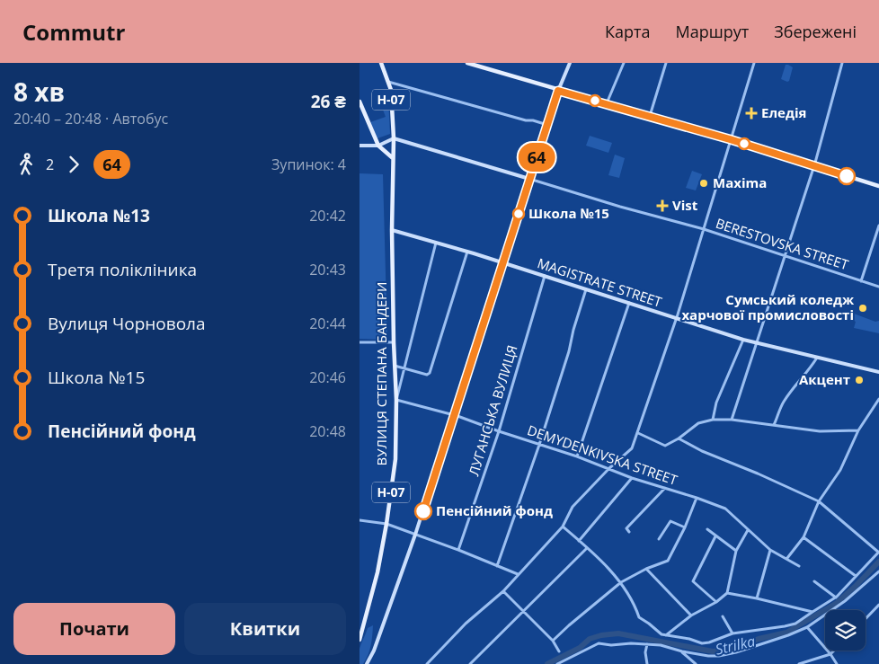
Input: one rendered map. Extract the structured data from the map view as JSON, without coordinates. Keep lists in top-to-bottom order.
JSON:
{
  "streets": {
    "main road": ["Н-07", "ВУЛИЦЯ СТЕПАНА БАНДЕРИ"],
    "street": [
      "BERESTOVSKA STREET",
      "MAGISTRATE STREET",
      "ЛУГАНСЬКА ВУЛИЦЯ",
      "DEMYDENKIVSKA STREET"
    ]
  },
  "crossings": [
    ["Н-07", "ВУЛИЦЯ СТЕПАНА БАНДЕРИ"],
    ["BERESTOVSKA STREET", "ВУЛИЦЯ СТЕПАНА БАНДЕРИ"],
    ["MAGISTRATE STREET", "ВУЛИЦЯ СТЕПАНА БАНДЕРИ"],
    ["MAGISTRATE STREET", "ЛУГАНСЬКА ВУЛИЦЯ"],
    ["ВУЛИЦЯ СТЕПАНА БАНДЕРИ", "DEMYDENKIVSKA STREET"],
    ["ЛУГАНСЬКА ВУЛИЦЯ", "DEMYDENKIVSKA STREET"]
  ],
  "water": ["Strilka"],
  "places": {
    "health": ["Еледія", "Vist"],
    "other": [
      "Maxima",
      "Школа №15",
      "Сумський коледж харчової промисловості",
      "Акцент",
      "Пенсійний фонд"
    ]
  },
  "lines": ["bus line 64"],
  "page": {
    "header": "Commutr",
    "nav": ["Карта", "Маршрут", "Збережені"],
    "heading": ["8 хв", "20:40 – 20:48 · Автобус", "26 ₴"],
    "on_map": "64",
    "legs": ["2", "64", "Зупинок: 4"],
    "list": [
      {
        "name": "Школа №13",
        "value": "20:42"
      },
      {
        "name": "Третя полікліника",
        "value": "20:43"
      },
      {
        "name": "Вулиця Чорновола",
        "value": "20:44"
      },
      {
        "name": "Школа №15",
        "value": "20:46"
      },
      {
        "name": "Пенсійний фонд",
        "value": "20:48"
      }
    ],
    "buttons": ["Почати", "Квитки"]
  }
}
